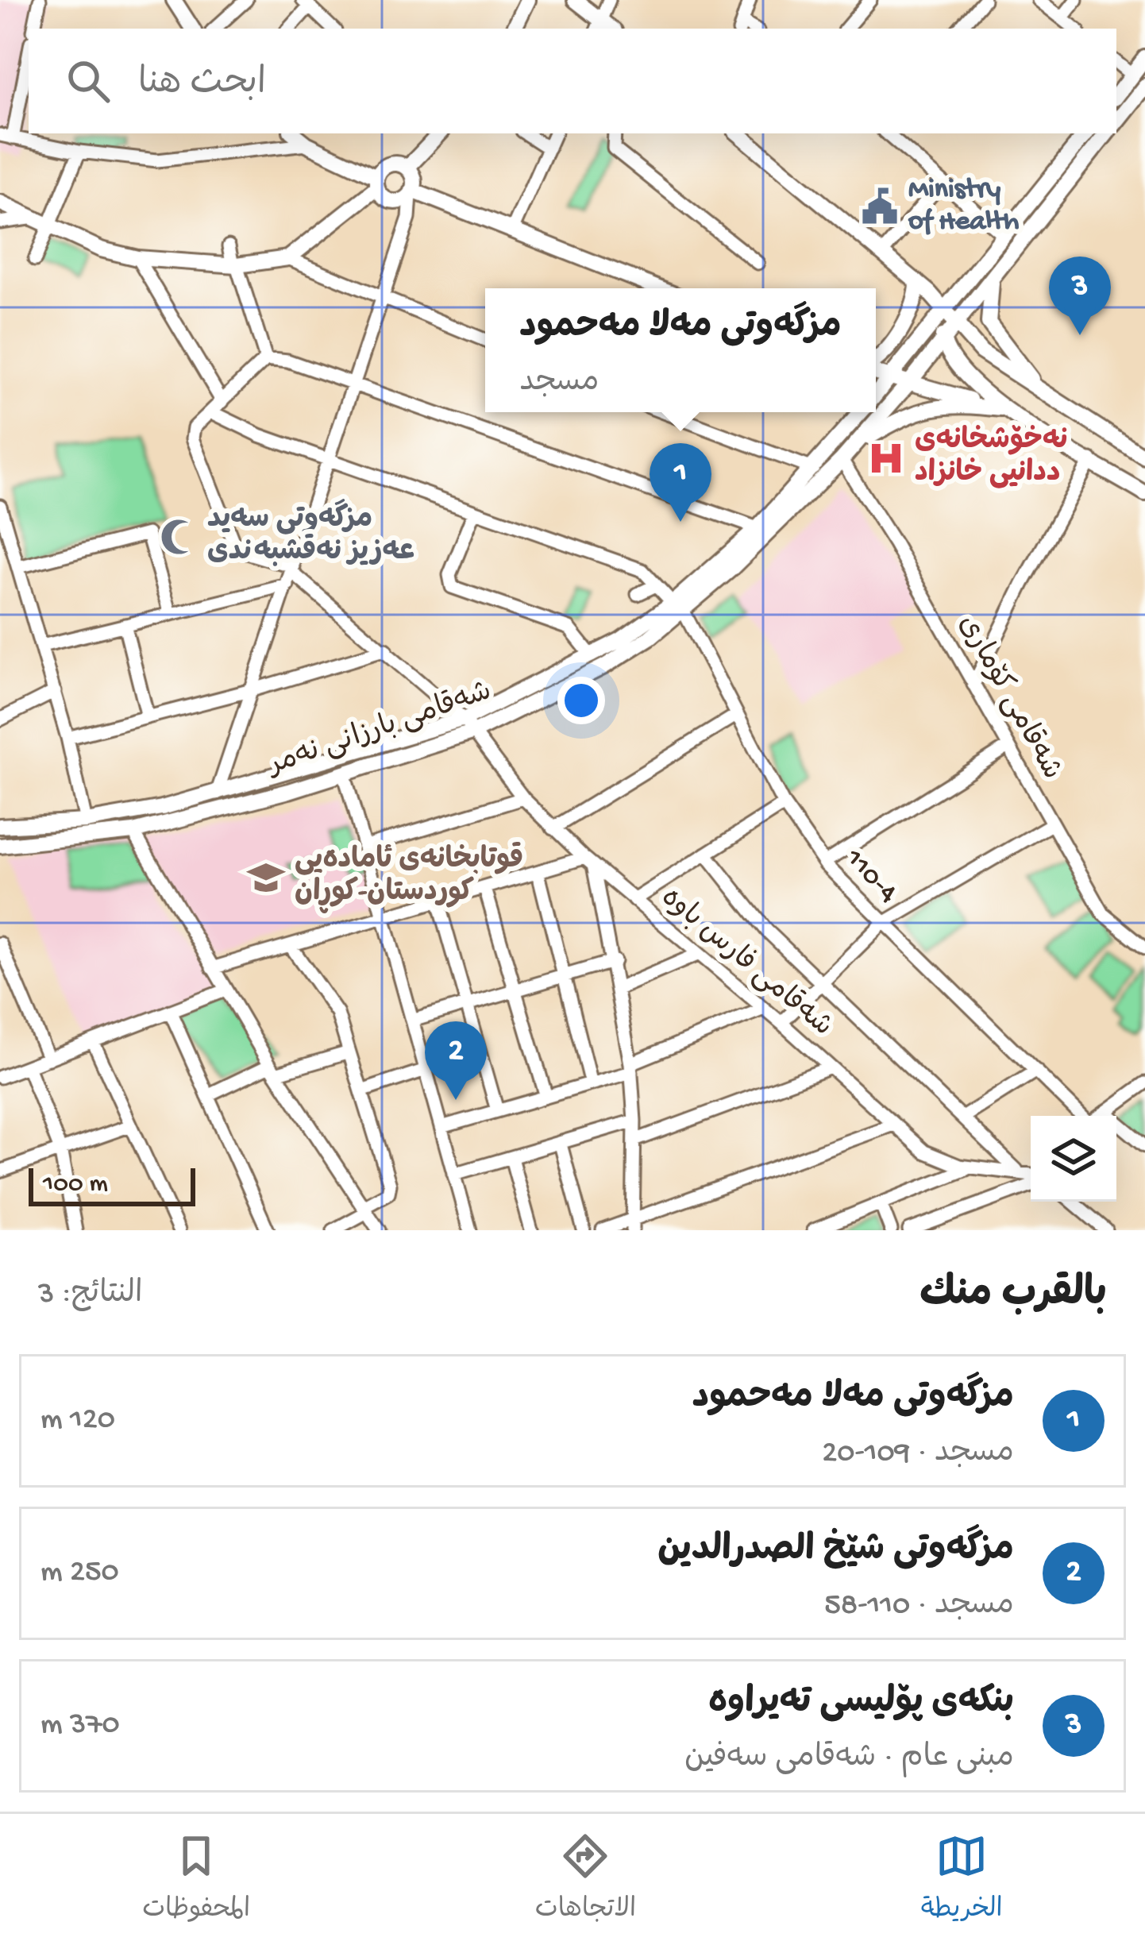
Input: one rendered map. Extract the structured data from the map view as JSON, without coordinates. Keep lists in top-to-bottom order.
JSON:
{
  "streets": {
    "main road": ["شەقامی بارزانی نەمر"],
    "street": ["شەقامی کۆماری", "110-4", "شەقامی فارس باوە"]
  },
  "crossings": [
    ["شەقامی کۆماری", "شەقامی بارزانی نەمر"],
    ["شەقامی بارزانی نەمر", "110-4"],
    ["شەقامی بارزانی نەمر", "شەقامی فارس باوە"]
  ],
  "places": {
    "public building": ["Ministry of Health"],
    "hospital": ["نەخۆشخانەی ددانیی خانزاد"],
    "mosque": ["مزگەوتی سەید عەزیز نەقشبەندی"],
    "school or university": ["قوتابخانەی ئامادەیی کوردستان-کوڕان"]
  },
  "scale_bar": "100 m",
  "page": {
    "search": "ابحث هنا",
    "pins": ["3", "1", "2"],
    "popup": ["مزگەوتی مەلا مەحمود", "مسجد"],
    "scale": "100 m",
    "heading": ["بالقرب منك", "النتائج: 3"],
    "list": [
      {
        "mark": "1",
        "name": "مزگەوتی مەلا مەحمود",
        "note": "مسجد · 109-20",
        "value": "120 m"
      },
      {
        "mark": "2",
        "name": "مزگەوتی شێخ الصدرالدين",
        "note": "مسجد · 110-58",
        "value": "250 m"
      },
      {
        "mark": "3",
        "name": "بنکەی پۆلیسی تەیراوە",
        "note": "مبنى عام · شەقامی سەفین",
        "value": "370 m"
      }
    ],
    "nav": ["الخريطة", "الاتجاهات", "المحفوظات"]
  }
}
